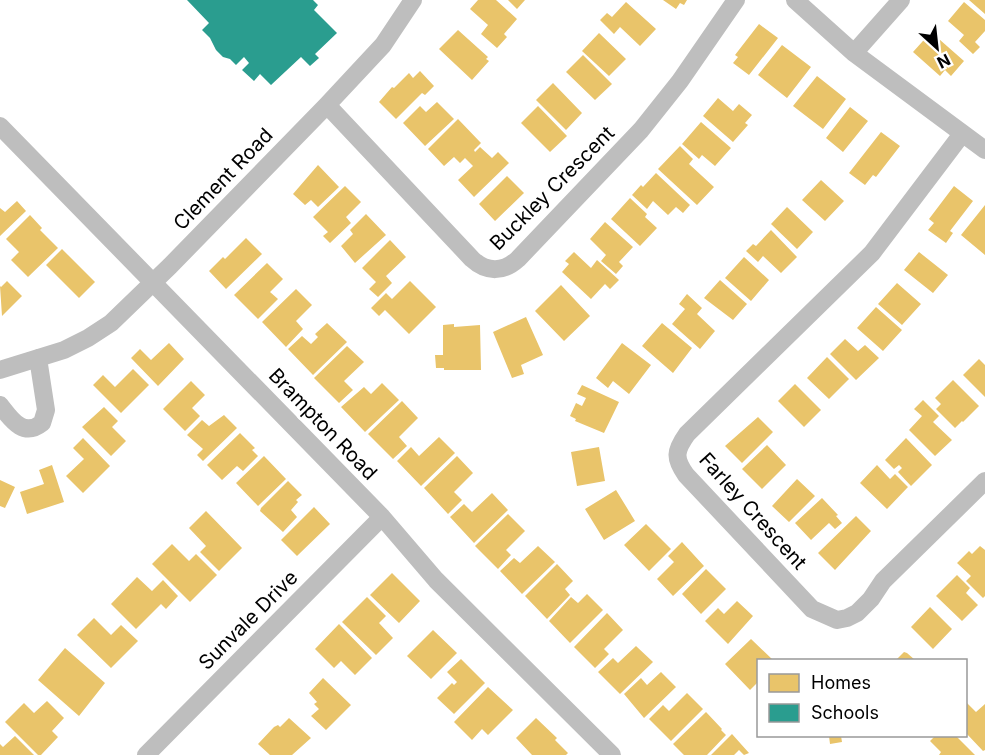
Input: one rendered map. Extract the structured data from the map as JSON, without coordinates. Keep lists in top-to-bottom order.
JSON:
{
  "streets": {
    "street": [
      "Clement Road",
      "Buckley Crescent",
      "Brampton Road",
      "Farley Crescent",
      "Sunvale Drive"
    ]
  },
  "crossings": [
    ["Clement Road", "Buckley Crescent"],
    ["Clement Road", "Brampton Road"],
    ["Brampton Road", "Sunvale Drive"]
  ],
  "legend": ["Homes", "Schools"],
  "north": "bottom right"
}
